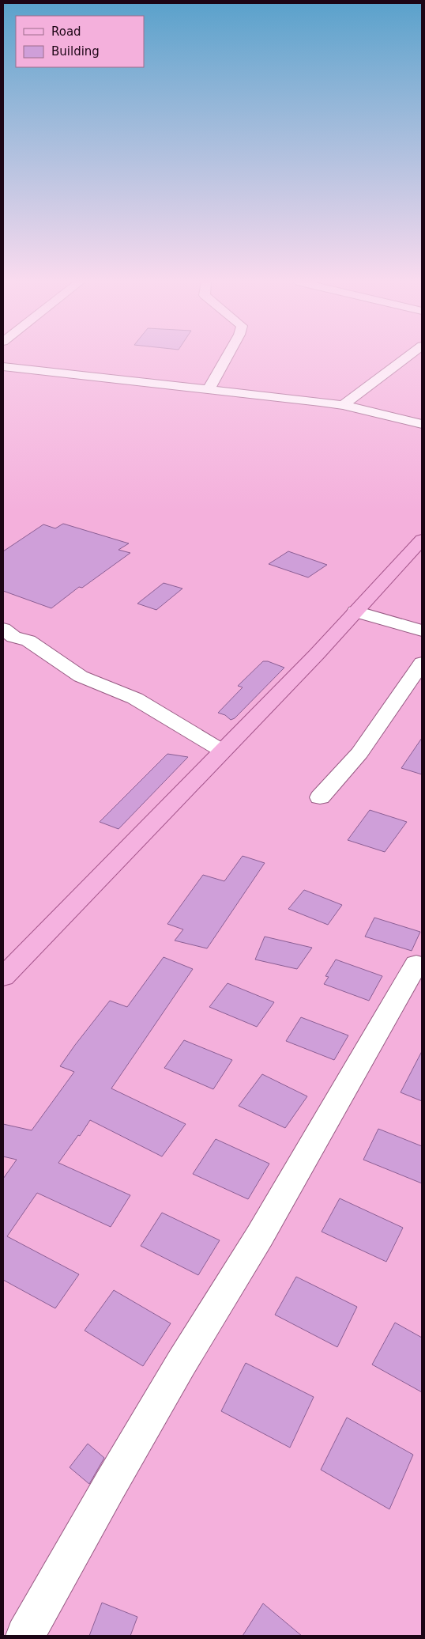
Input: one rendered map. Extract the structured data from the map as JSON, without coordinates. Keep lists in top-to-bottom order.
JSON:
{
  "legend": ["Road", "Building"]
}
